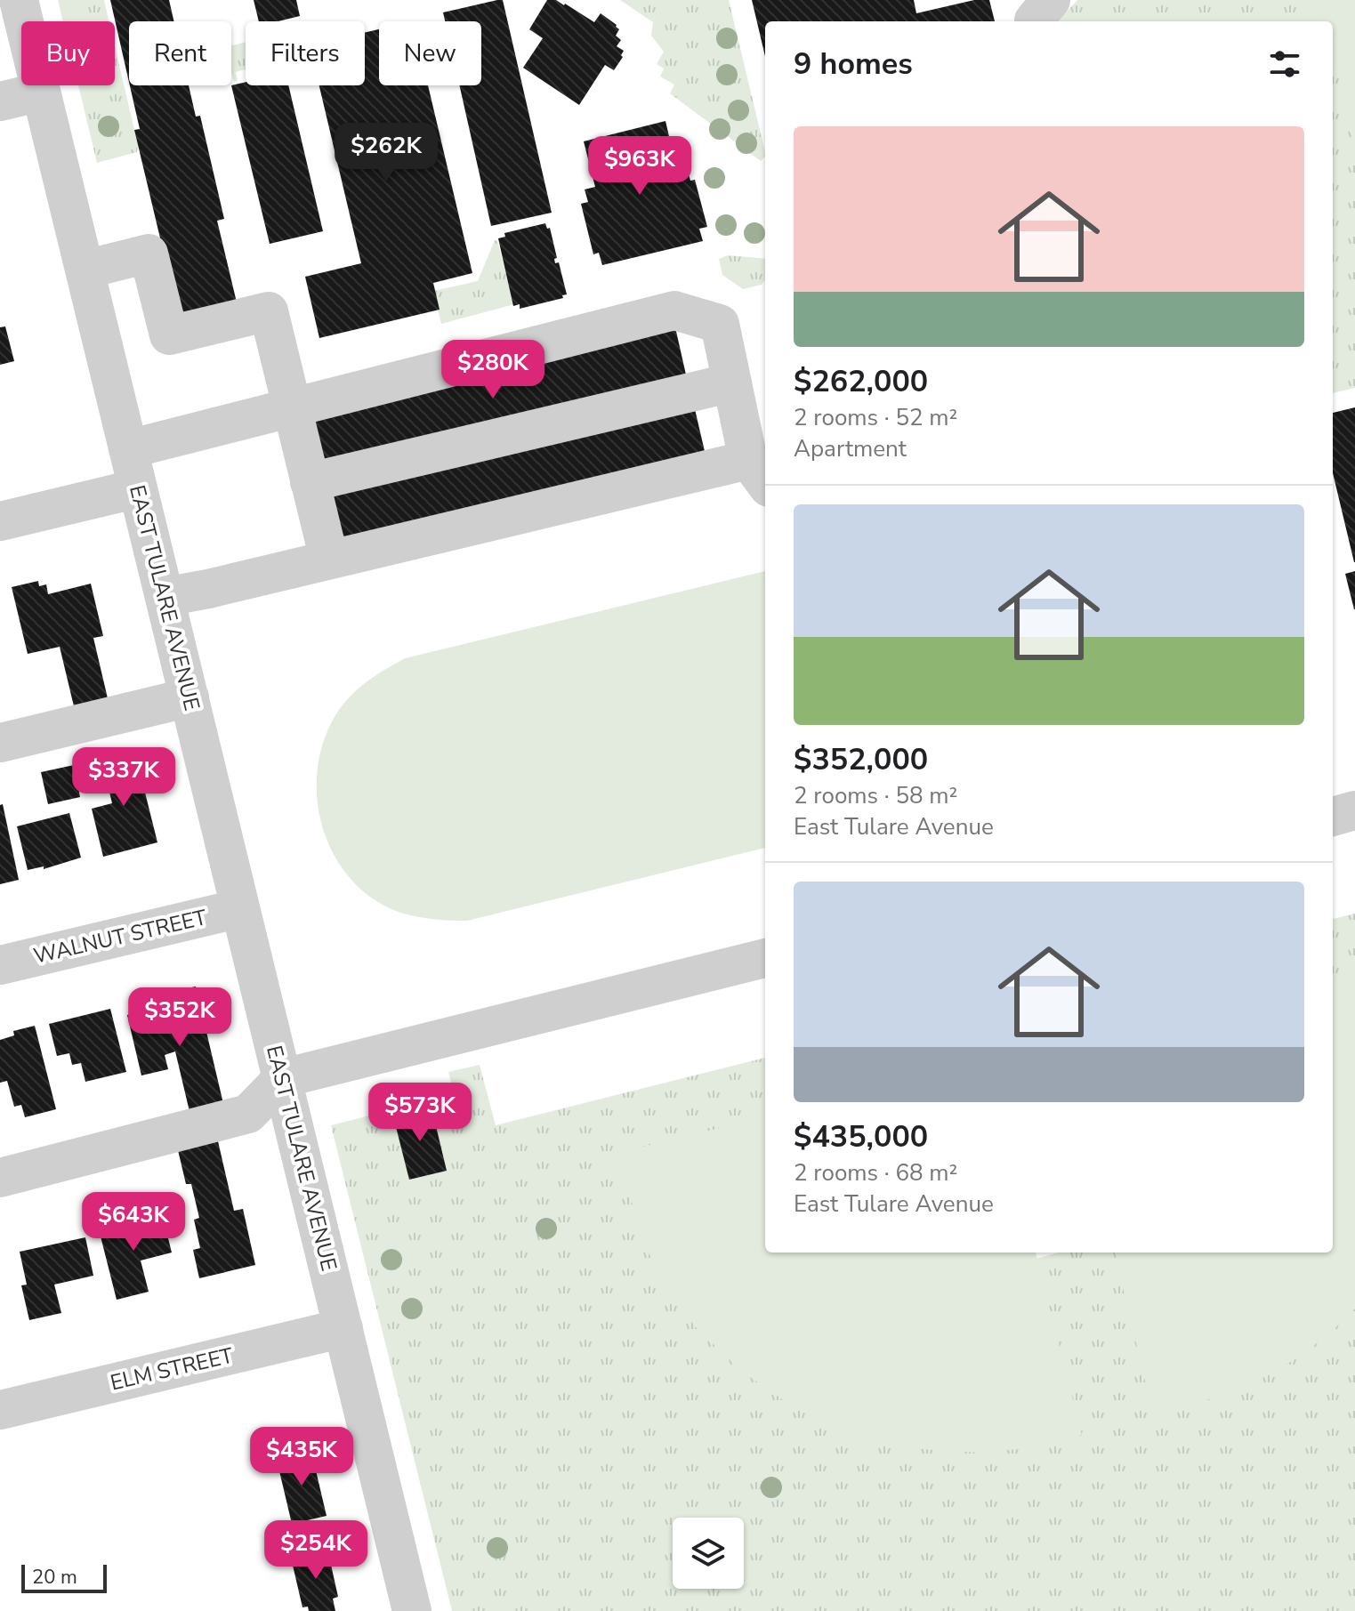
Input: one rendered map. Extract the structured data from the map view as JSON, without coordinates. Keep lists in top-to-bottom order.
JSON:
{
  "streets": {
    "street": ["EAST TULARE AVENUE", "WALNUT STREET", "ELM STREET"]
  },
  "crossings": [
    ["EAST TULARE AVENUE", "WALNUT STREET"],
    ["EAST TULARE AVENUE", "ELM STREET"]
  ],
  "scale_bar": "20 m",
  "page": {
    "chip": [
      "Buy",
      "Rent",
      "Filters",
      "New"
    ],
    "heading": "9 homes",
    "list": [
      {
        "name": "$262,000",
        "note": "2 rooms · 52 m² · Apartment"
      },
      {
        "name": "$352,000",
        "note": "2 rooms · 58 m² · East Tulare Avenue"
      },
      {
        "name": "$435,000",
        "note": "2 rooms · 68 m² · East Tulare Avenue"
      }
    ],
    "price": [
      "$262K",
      "$963K",
      "$280K",
      "$337K",
      "$352K",
      "$573K",
      "$643K",
      "$435K",
      "$254K"
    ],
    "scale": "20 m"
  }
}
